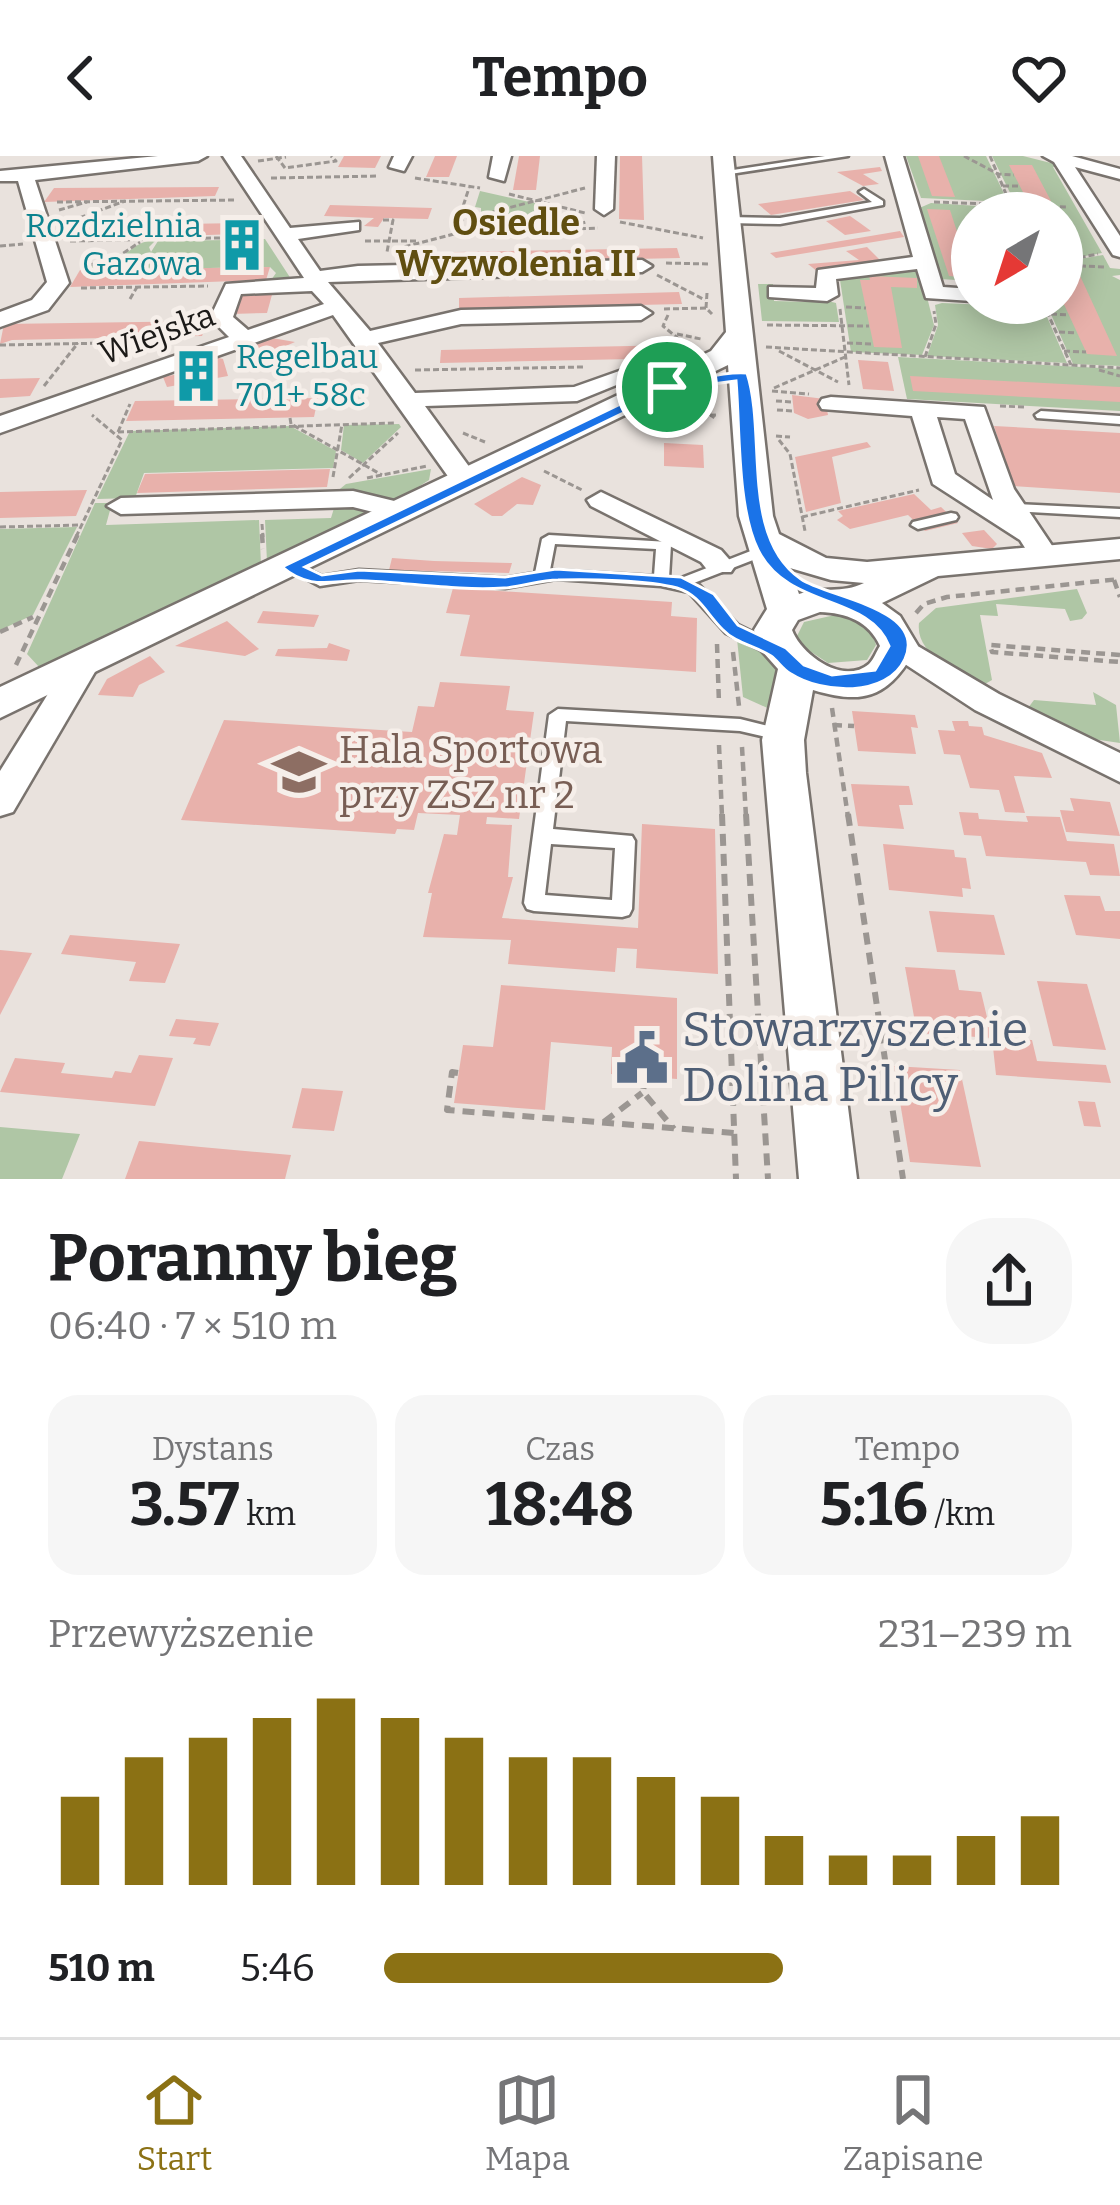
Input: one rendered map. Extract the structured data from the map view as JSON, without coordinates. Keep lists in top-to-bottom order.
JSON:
{
  "streets": {
    "street": ["Wiejska"]
  },
  "districts": ["Osiedle Wyzwolenia II"],
  "places": {
    "building": ["Rozdzielnia Gazowa", "Regelbau 701+ 58c"],
    "school or university": ["Hala Sportowa przy ZSZ nr 2"],
    "public building": ["Stowarzyszenie Dolina Pilicy"]
  },
  "north": "bottom left",
  "page": {
    "header": "Tempo",
    "heading": ["Poranny bieg", "06:40 · 7 × 510 m"],
    "stats": [
      ["Dystans", "3.57 km"],
      ["Czas", "18:48"],
      ["Tempo", "5:16 /km"]
    ],
    "chart": ["Przewyższenie", "231–239 m"],
    "list": [
      {
        "name": "510 m",
        "note": "5:46"
      }
    ],
    "tabs": ["Start", "Mapa", "Zapisane"]
  }
}
